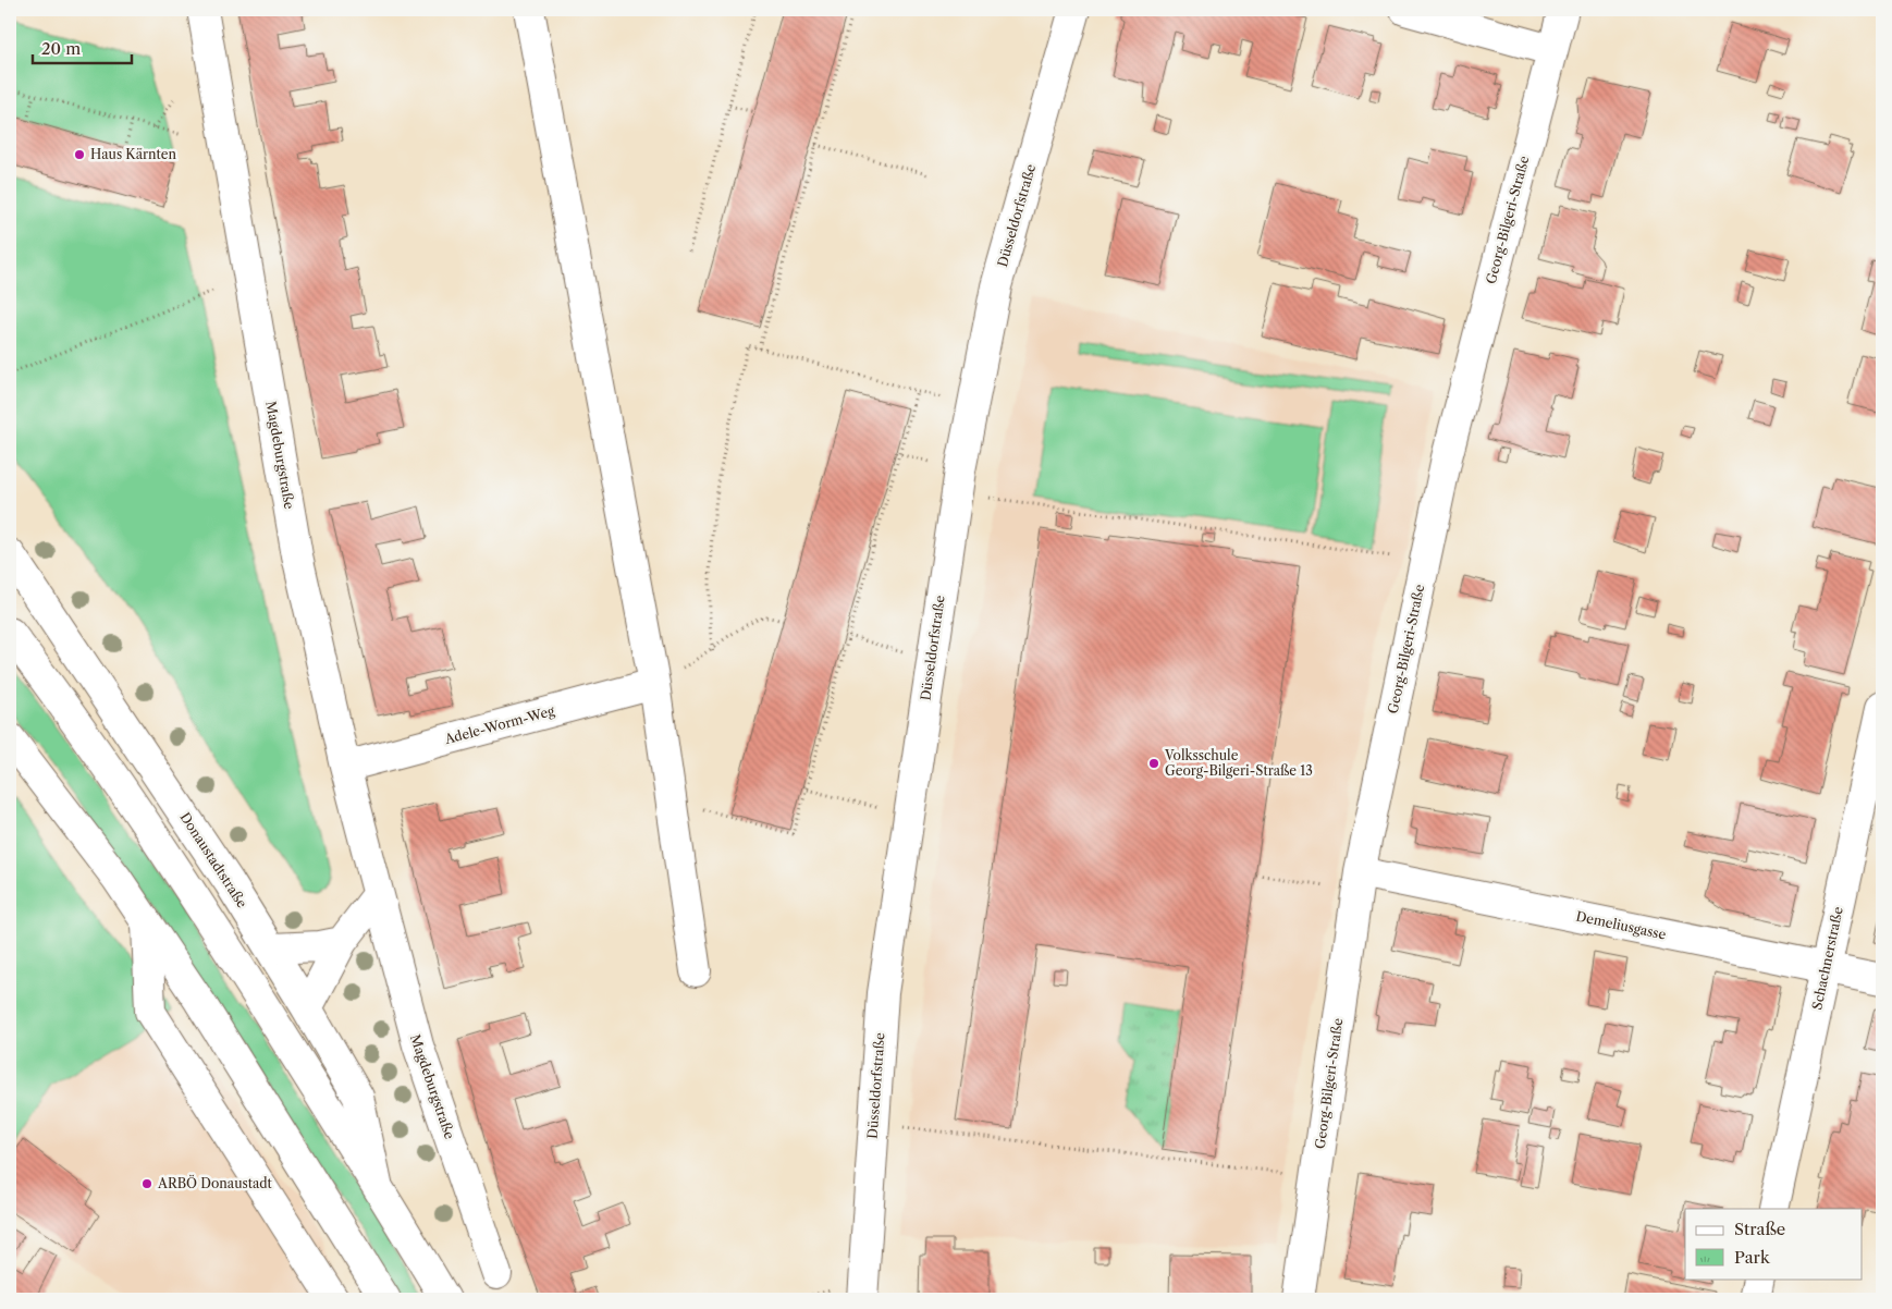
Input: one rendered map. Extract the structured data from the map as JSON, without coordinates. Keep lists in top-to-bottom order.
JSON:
{
  "streets": {
    "street": [
      "Düsseldorfstraße",
      "Georg-Bilgeri-Straße",
      "Magdeburgstraße",
      "Adele-Worm-Weg",
      "Donaustadtstraße",
      "Demeliusgasse",
      "Schachnerstraße"
    ]
  },
  "crossings": [
    ["Georg-Bilgeri-Straße", "Demeliusgasse"],
    ["Magdeburgstraße", "Adele-Worm-Weg"],
    ["Demeliusgasse", "Schachnerstraße"]
  ],
  "places": ["Haus Kärnten", "Volksschule Georg-Bilgeri-Straße 13", "ARBÖ Donaustadt"],
  "legend": ["Straße", "Park"],
  "scale_bar": "20 m"
}
